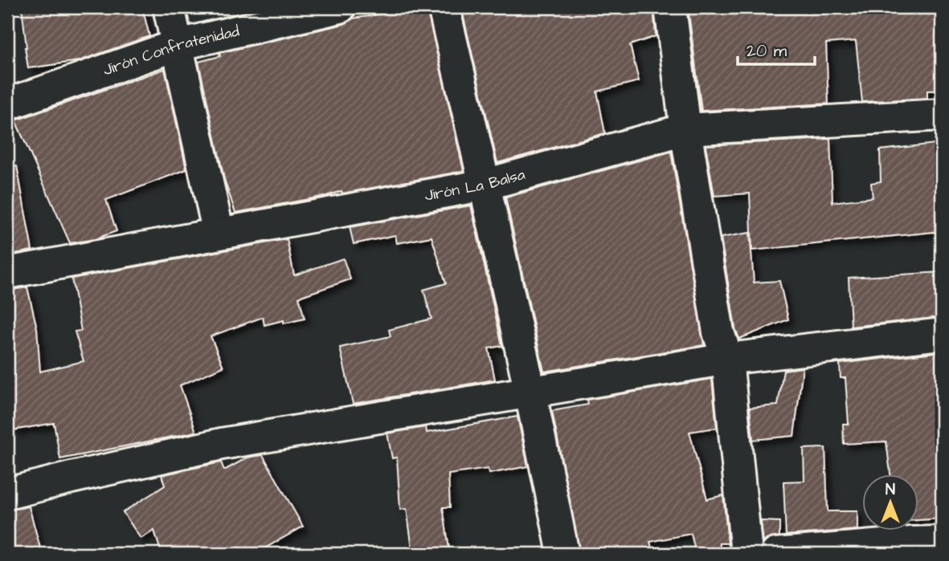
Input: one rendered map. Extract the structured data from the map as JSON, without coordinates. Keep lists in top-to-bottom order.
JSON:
{
  "streets": {
    "street": ["Jirón Confratenidad", "Jirón La Balsa"]
  },
  "scale_bar": "20 m",
  "north": "top"
}
